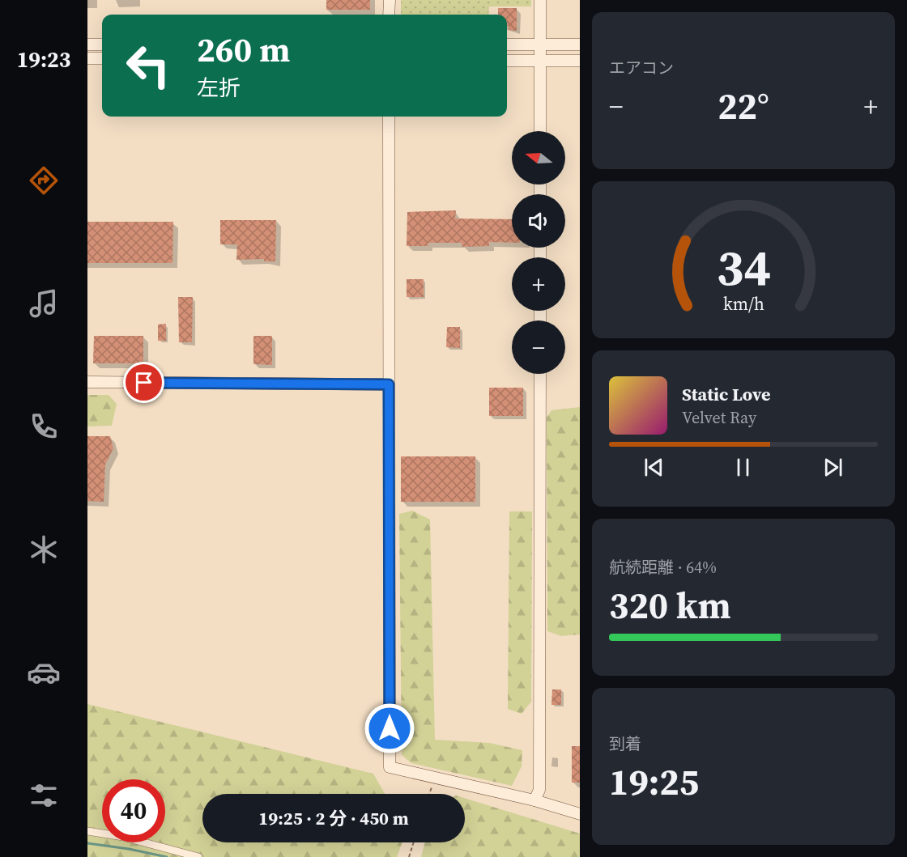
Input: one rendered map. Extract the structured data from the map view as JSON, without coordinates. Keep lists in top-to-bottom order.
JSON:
{
  "north": "left",
  "page": {
    "tabs": "19:23",
    "tile": [
      "エアコン",
      ["航続距離 · 64%", "320 km"],
      ["到着", "19:25"]
    ],
    "turn": ["260 m", "左折"],
    "heat": ["−", "22°", "+"],
    "map_buttons": ["+", "−"],
    "song": ["Static Love", "Velvet Ray"],
    "limit": "40",
    "trip": "19:25 · 2 分 · 450 m",
    "gauge": ["34", "km/h"]
  }
}
